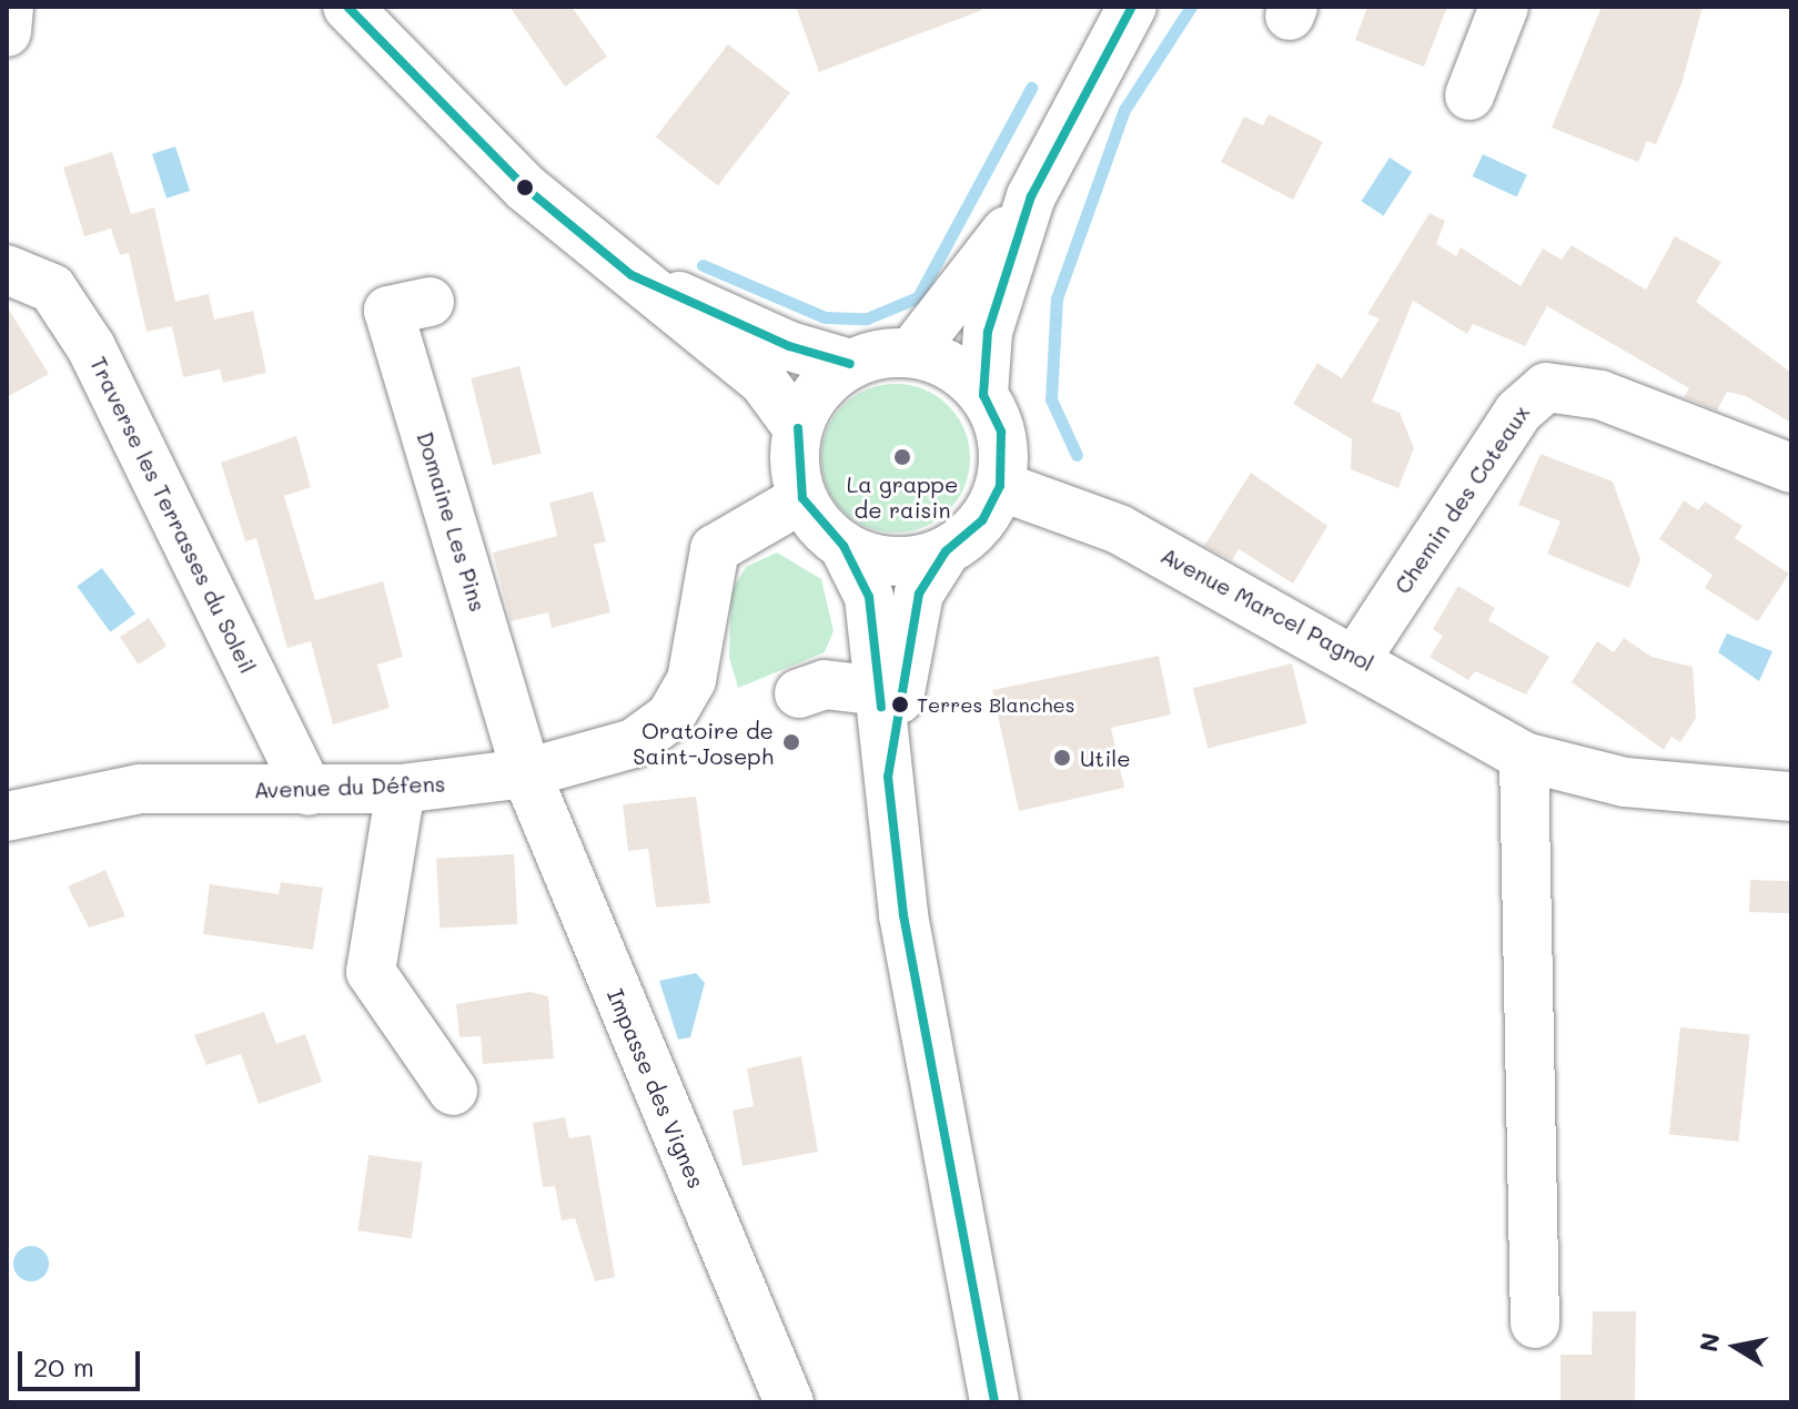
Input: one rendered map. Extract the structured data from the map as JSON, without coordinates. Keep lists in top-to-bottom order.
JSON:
{
  "streets": {
    "street": [
      "Chemin des Coteaux",
      "Traverse les Terrasses du Soleil",
      "Domaine Les Pins",
      "Avenue Marcel Pagnol",
      "Avenue du Défens",
      "Impasse des Vignes"
    ]
  },
  "crossings": [
    ["Chemin des Coteaux", "Avenue Marcel Pagnol"],
    ["Traverse les Terrasses du Soleil", "Avenue du Défens"],
    ["Domaine Les Pins", "Avenue du Défens"],
    ["Domaine Les Pins", "Impasse des Vignes"],
    ["Avenue Marcel Pagnol", "Avenue du Défens"],
    ["Avenue du Défens", "Impasse des Vignes"]
  ],
  "places": [
    "La grappe de raisin",
    "Terres Blanches",
    "Oratoire de Saint-Joseph",
    "Utile"
  ],
  "scale_bar": "20 m",
  "north": "left"
}
